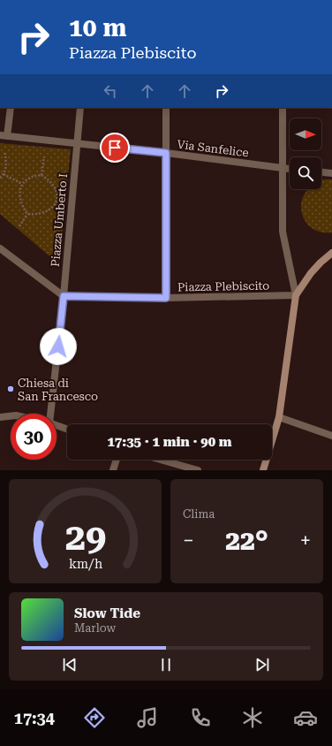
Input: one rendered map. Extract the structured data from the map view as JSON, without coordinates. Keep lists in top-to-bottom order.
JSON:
{
  "streets": {
    "street": ["Via Sanfelice", "Piazza Umberto I", "Piazza Plebiscito"]
  },
  "crossings": [
    ["Via Sanfelice", "Piazza Umberto I"],
    ["Piazza Umberto I", "Piazza Plebiscito"]
  ],
  "places": ["Chiesa di San Francesco"],
  "north": "right",
  "page": {
    "turn": ["10 m", "Piazza Plebiscito"],
    "limit": "30",
    "trip": "17:35 · 1 min · 90 m",
    "tile": "Clima",
    "heat": ["−", "22°", "+"],
    "song": ["Slow Tide", "Marlow"],
    "tabs": "17:34",
    "gauge": ["29", "km/h"]
  }
}
